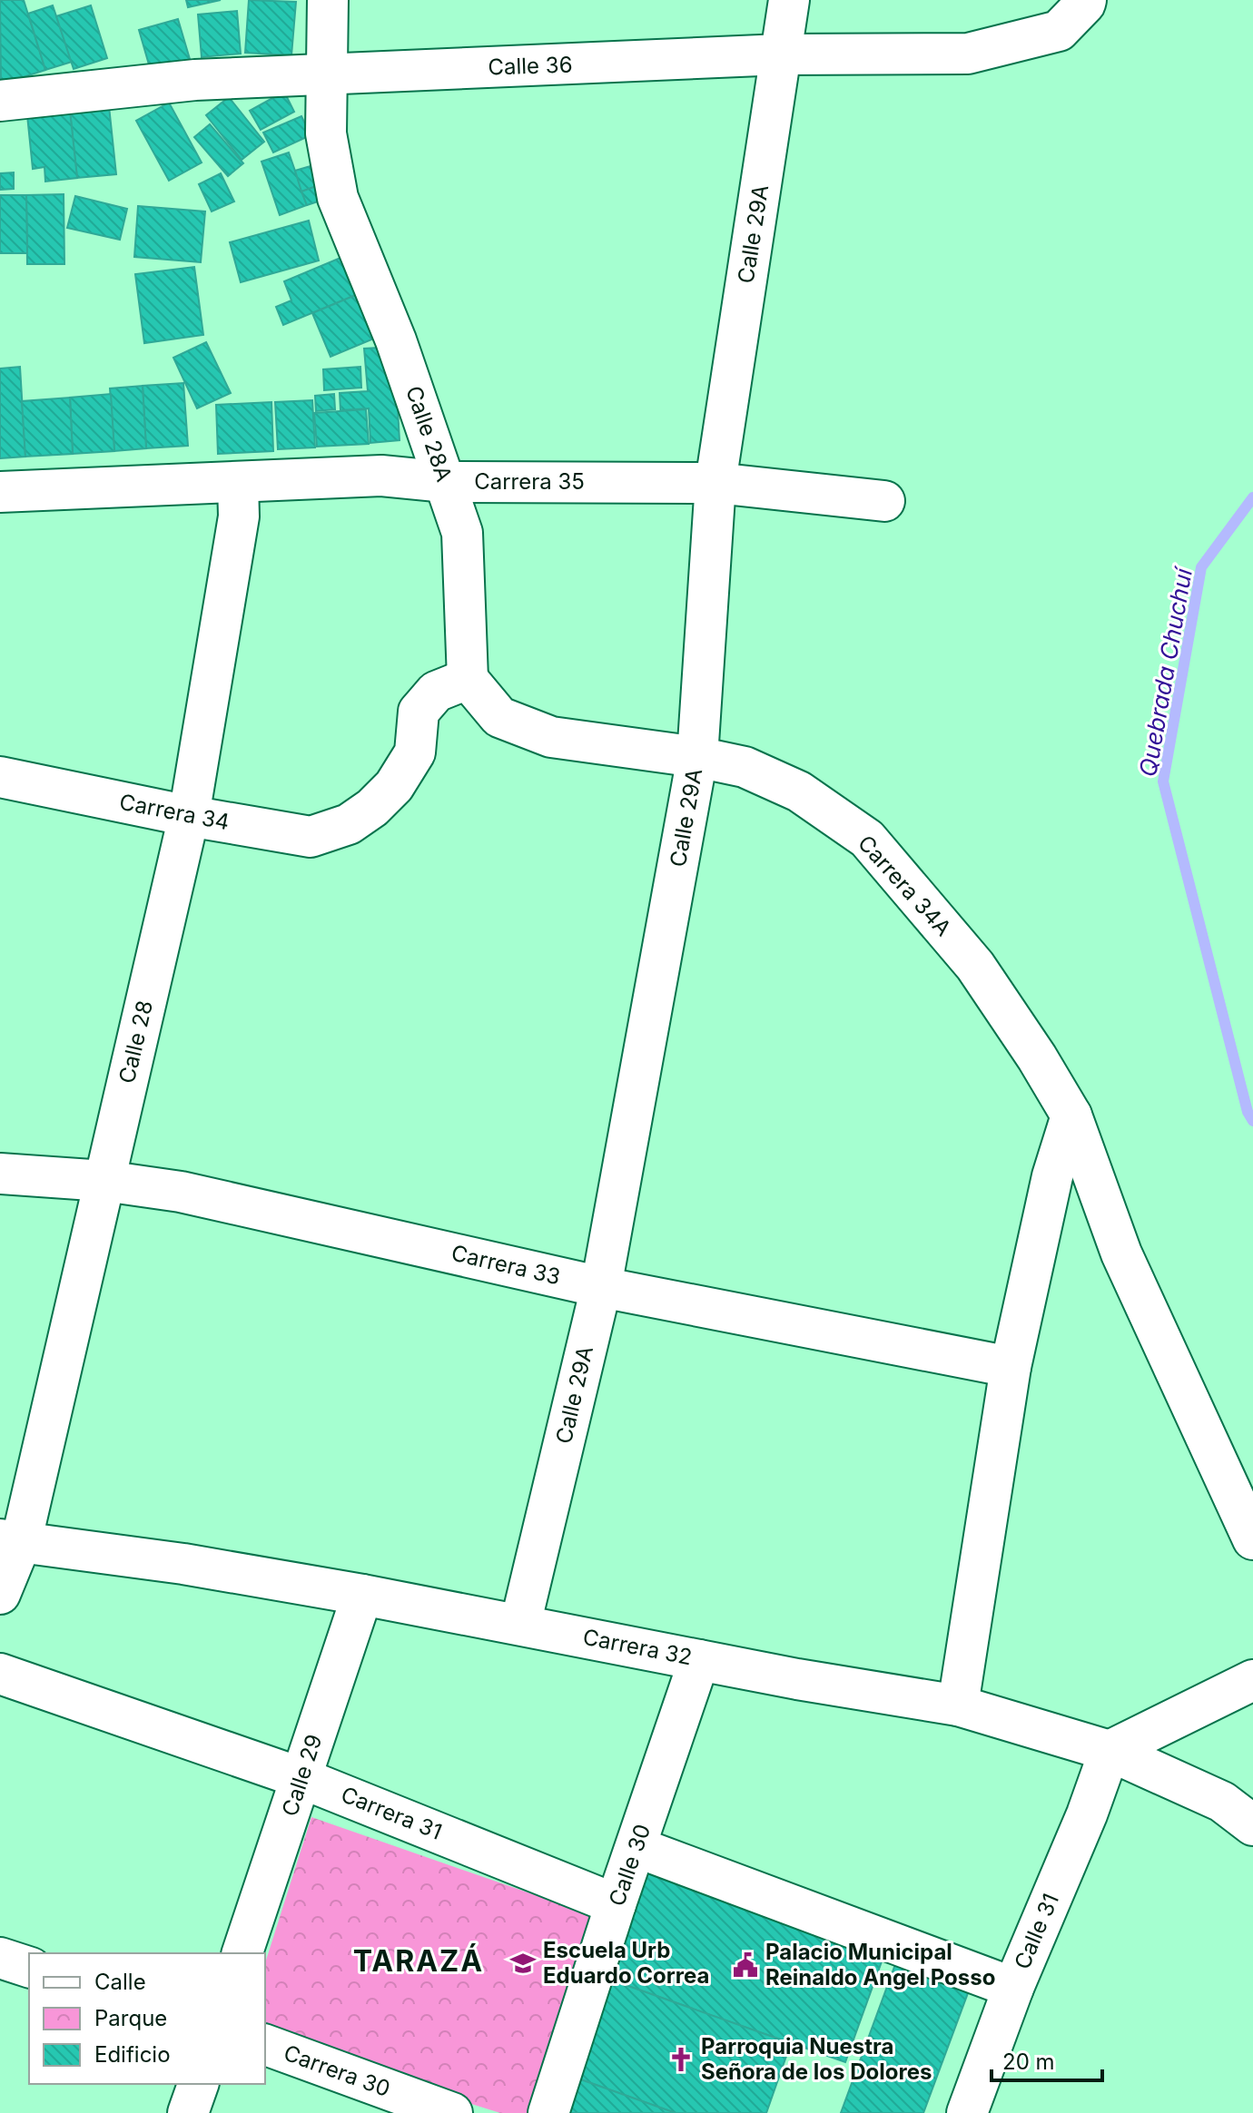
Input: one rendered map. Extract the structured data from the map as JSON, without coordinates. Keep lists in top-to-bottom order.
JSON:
{
  "streets": {
    "street": [
      "Calle 36",
      "Calle 29A",
      "Calle 28A",
      "Carrera 35",
      "Carrera 34",
      "Carrera 34A",
      "Calle 28",
      "Carrera 33",
      "Carrera 32",
      "Calle 29",
      "Carrera 31",
      "Calle 30",
      "Calle 31",
      "Carrera 30"
    ]
  },
  "crossings": [
    ["Calle 36", "Calle 29A"],
    ["Calle 36", "Calle 28A"],
    ["Calle 29A", "Carrera 35"],
    ["Calle 29A", "Carrera 34A"],
    ["Calle 29A", "Carrera 33"],
    ["Calle 29A", "Carrera 32"],
    ["Calle 28A", "Carrera 35"],
    ["Calle 28A", "Carrera 34"],
    ["Calle 28A", "Carrera 34A"],
    ["Carrera 35", "Calle 28"],
    ["Carrera 34", "Carrera 34A"],
    ["Carrera 34", "Calle 28"],
    ["Calle 28", "Carrera 33"],
    ["Calle 28", "Carrera 32"],
    ["Carrera 32", "Calle 29"],
    ["Carrera 32", "Calle 30"],
    ["Carrera 32", "Calle 31"],
    ["Calle 29", "Carrera 31"],
    ["Carrera 31", "Calle 30"]
  ],
  "districts": ["TARAZÁ"],
  "water": ["Quebrada Chuchuí"],
  "places": {
    "school or university": ["Escuela Urb Eduardo Correa"],
    "public building": ["Palacio Municipal Reinaldo Angel Posso"],
    "church": ["Parroquia Nuestra Señora de los Dolores"]
  },
  "legend": ["Calle", "Parque", "Edificio"],
  "scale_bar": "20 m"
}
